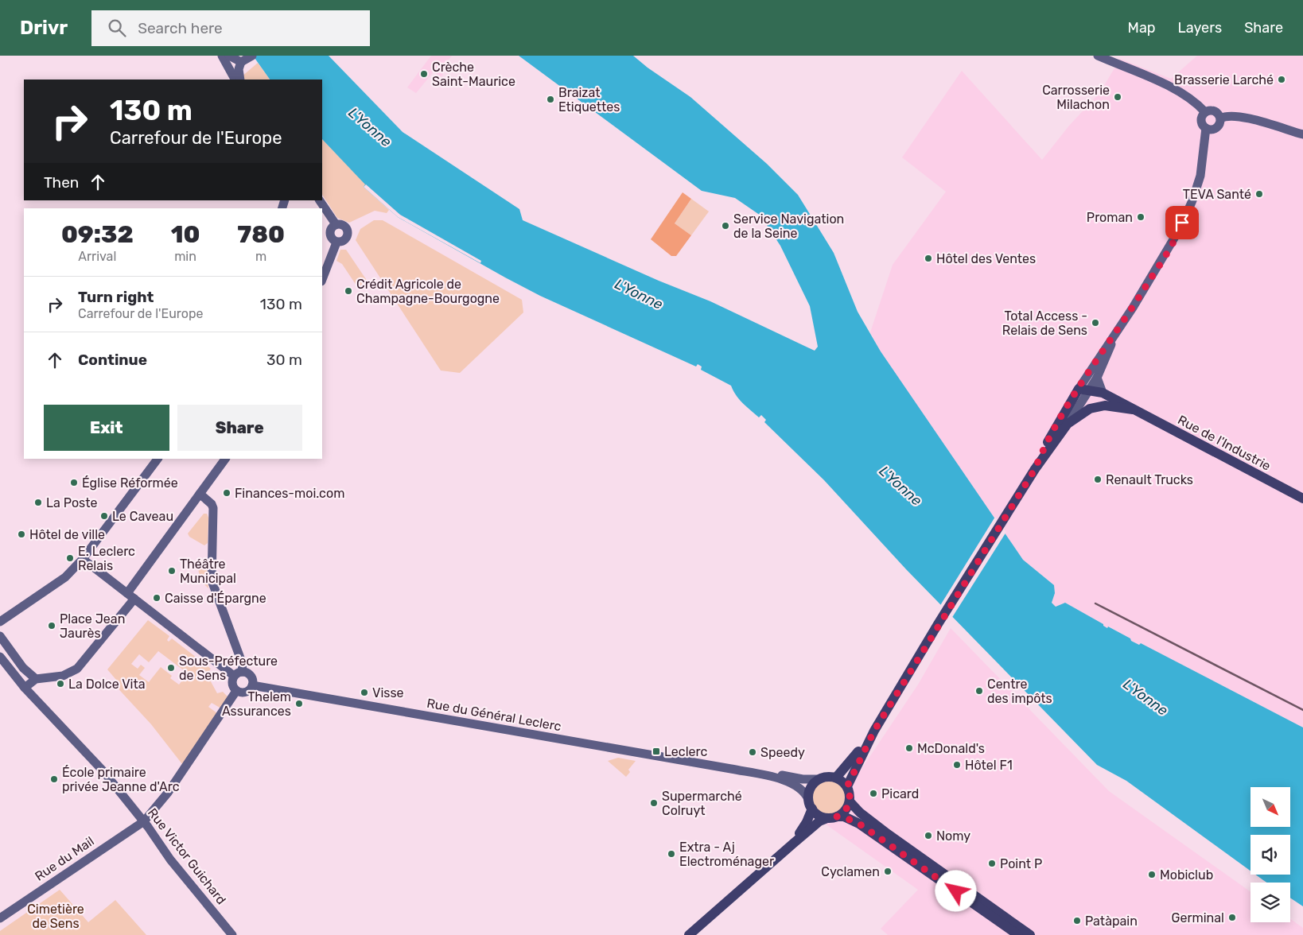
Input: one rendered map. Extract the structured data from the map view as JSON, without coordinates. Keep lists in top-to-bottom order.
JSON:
{
  "streets": {
    "main road": [
      "Rue de l'Industrie",
      "Rue du Général Leclerc",
      "Rue Victor Guichard",
      "Rue du Mail"
    ]
  },
  "crossings": [
    ["Rue du Général Leclerc", "Rue du Mail"],
    ["Rue Victor Guichard", "Rue du Mail"]
  ],
  "water": ["L'Yonne"],
  "parks": ["Cimetière de Sens"],
  "places": {
    "other": [
      "Crèche Saint-Maurice",
      "Brasserie Larché",
      "Carrosserie Milachon",
      "Braizat Etiquettes",
      "TEVA Santé",
      "Proman",
      "Service Navigation de la Seine",
      "Hôtel des Ventes",
      "Crédit Agricole de Champagne-Bourgogne",
      "Total Access - Relais de Sens",
      "Renault Trucks",
      "Église Réformée",
      "Finances-moi.com",
      "La Poste",
      "Le Caveau",
      "Hôtel de ville",
      "E. Leclerc Relais",
      "Théâtre Municipal",
      "Caisse d'Épargne",
      "Place Jean Jaurès",
      "Sous-Préfecture de Sens",
      "La Dolce Vita",
      "Centre des impôts",
      "Visse",
      "Thelem Assurances",
      "McDonald's",
      "Speedy",
      "Hôtel F1",
      "École primaire privée Jeanne d'Arc",
      "Picard",
      "Supermarché Colruyt",
      "Nomy",
      "Extra - Aj Electroménager",
      "Point P",
      "Cyclamen",
      "Mobiclub",
      "Germinal",
      "Patàpain"
    ],
    "transit": ["Leclerc"]
  },
  "north": "bottom right",
  "page": {
    "header": "Drivr",
    "search": "Search here",
    "nav": ["Map", "Layers", "Share"],
    "turn": ["130 m", "Carrefour de l'Europe"],
    "then": "Then",
    "eta": [
      "09:32",
      "Arrival",
      "10",
      "min",
      "780",
      "m"
    ],
    "list": [
      {
        "name": "Turn right",
        "note": "Carrefour de l'Europe",
        "value": "130 m"
      },
      {
        "name": "Continue",
        "value": "30 m"
      }
    ],
    "buttons": ["Exit", "Share"]
  }
}
